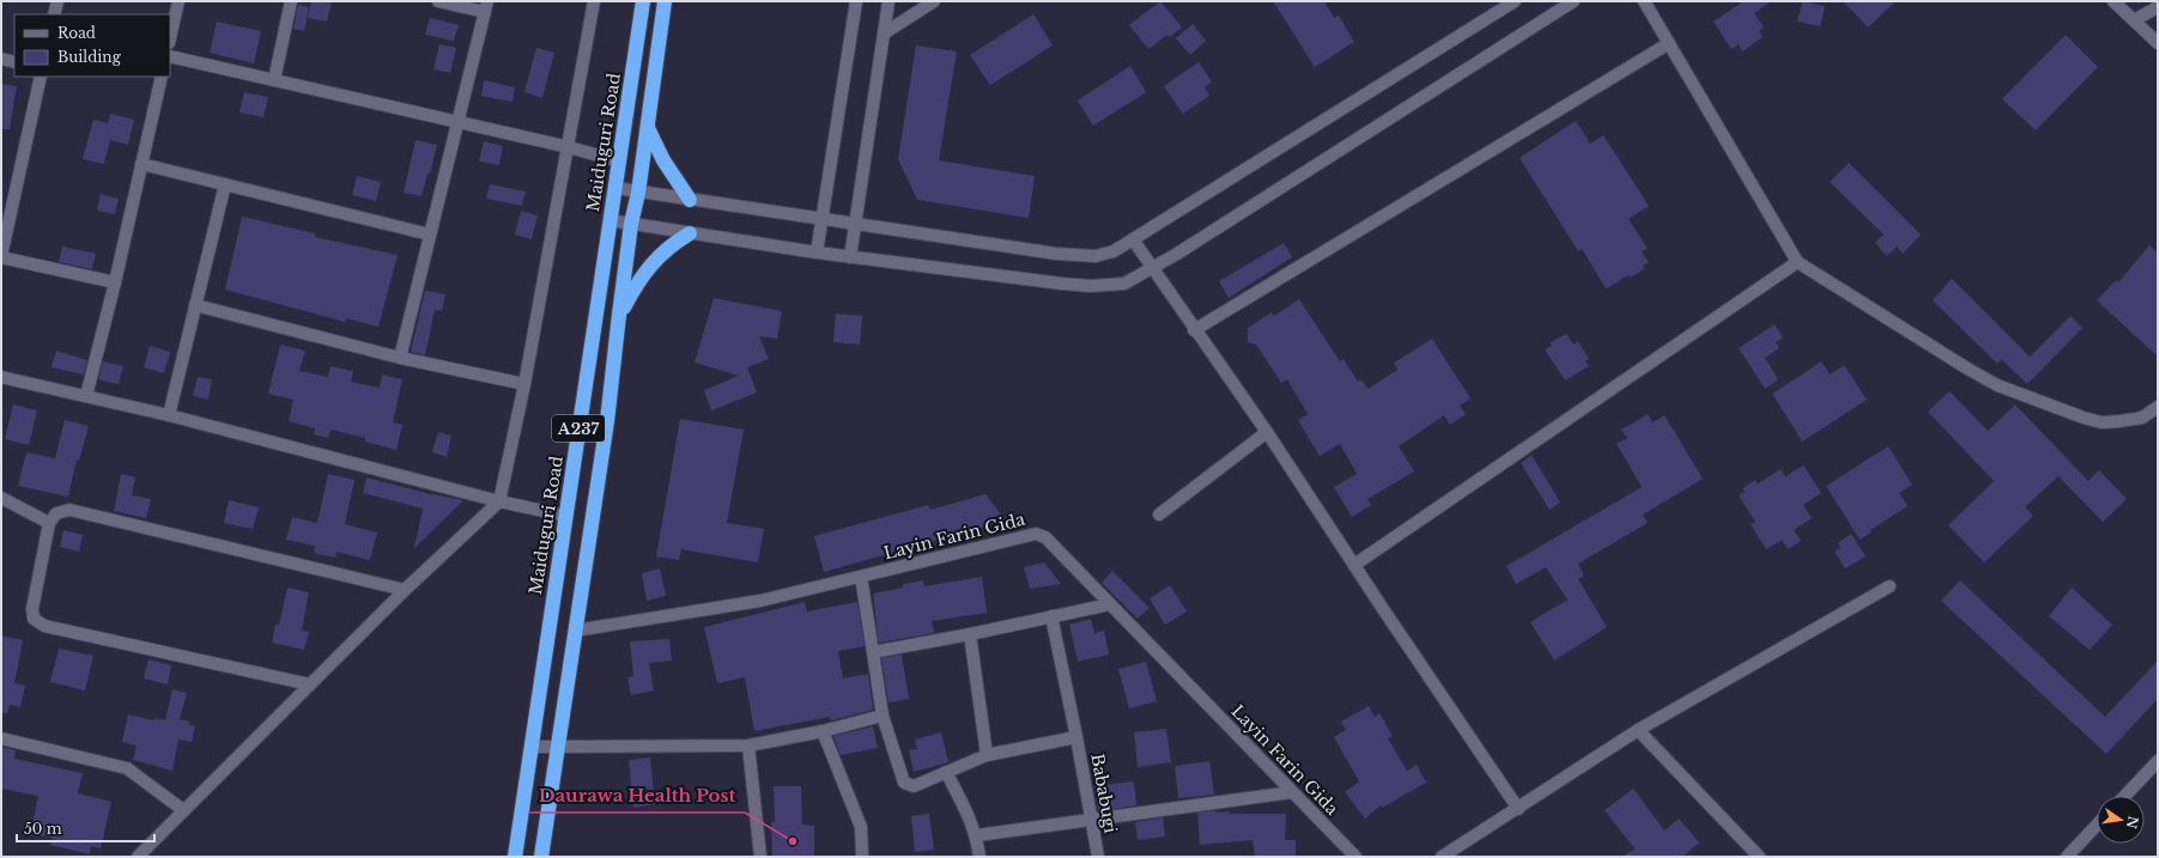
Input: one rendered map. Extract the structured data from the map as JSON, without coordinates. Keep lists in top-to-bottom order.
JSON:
{
  "streets": {
    "highway": ["Maiduguri Road", "A237"],
    "street": ["Layin Farin Gida", "Bababugi"]
  },
  "crossings": [
    ["A237", "Layin Farin Gida"]
  ],
  "places": ["Daurawa Health Post"],
  "legend": ["Road", "Building"],
  "scale_bar": "50 m",
  "north": "right"
}
